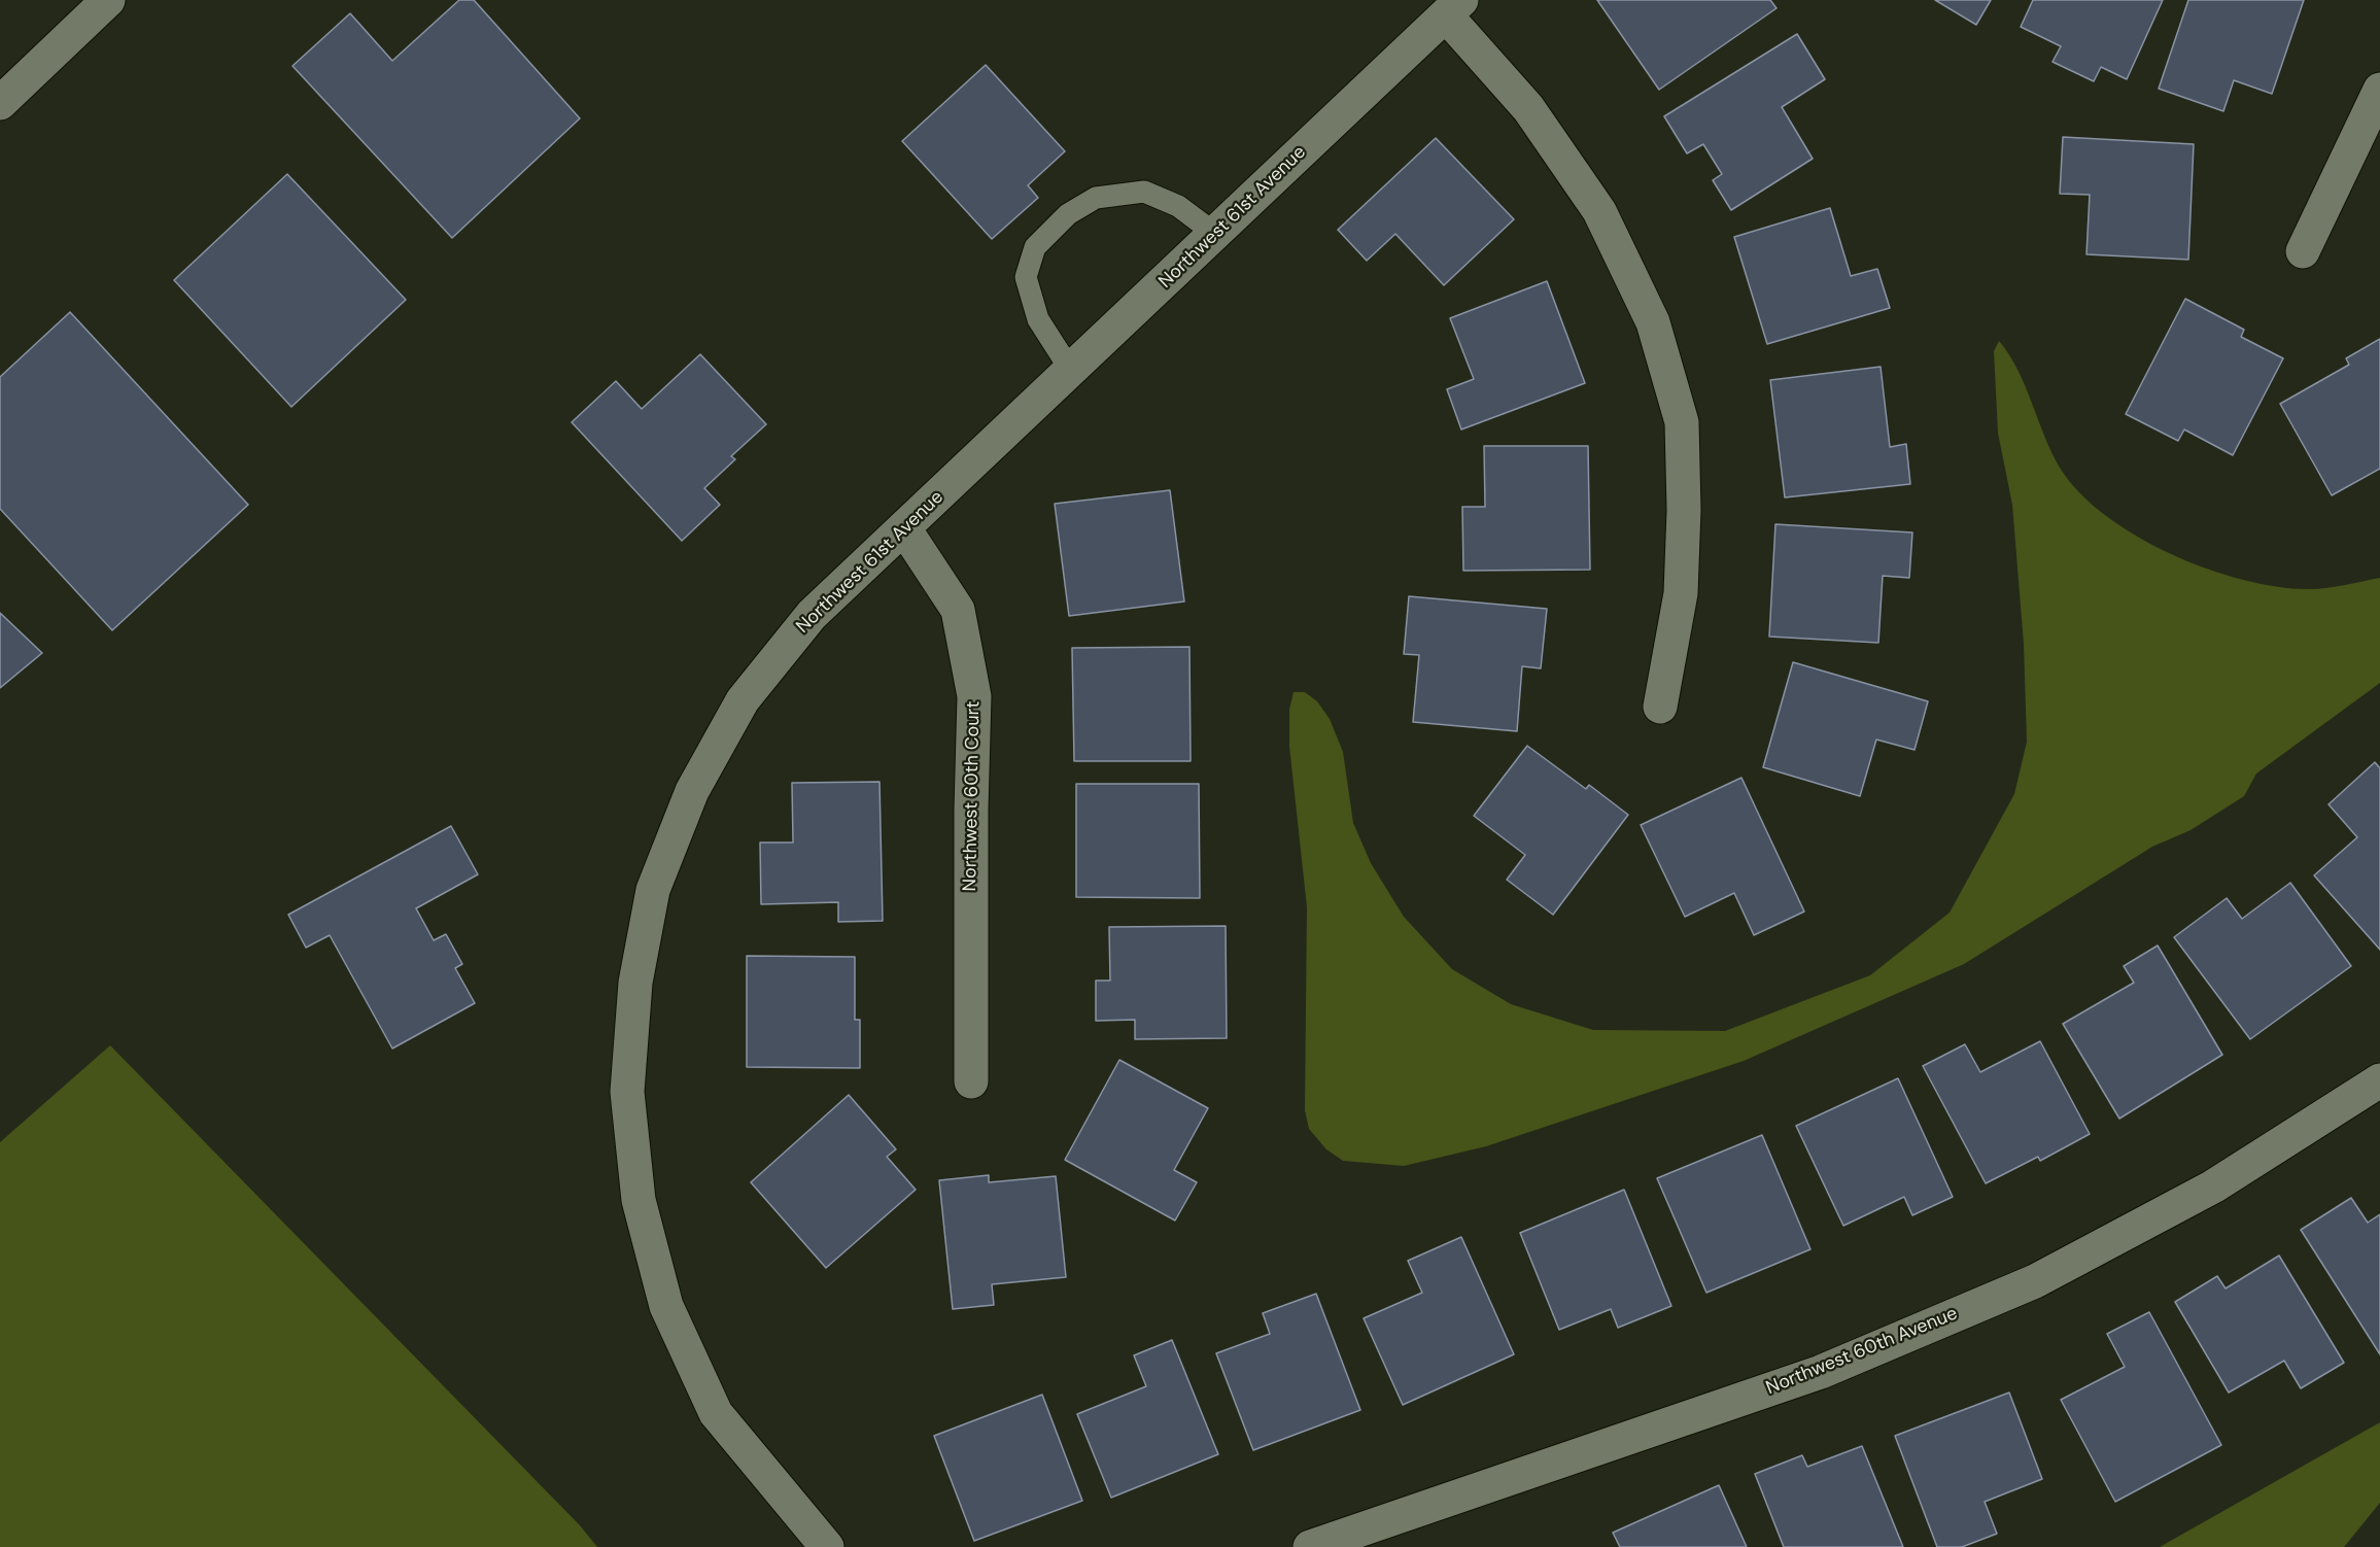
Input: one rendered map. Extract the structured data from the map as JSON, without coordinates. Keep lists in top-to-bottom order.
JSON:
{
  "streets": {
    "street": ["Northwest 61st Avenue", "Northwest 60th Court", "Northwest 60th Avenue"]
  },
  "crossings": [
    ["Northwest 61st Avenue", "Northwest 60th Court"]
  ]
}
